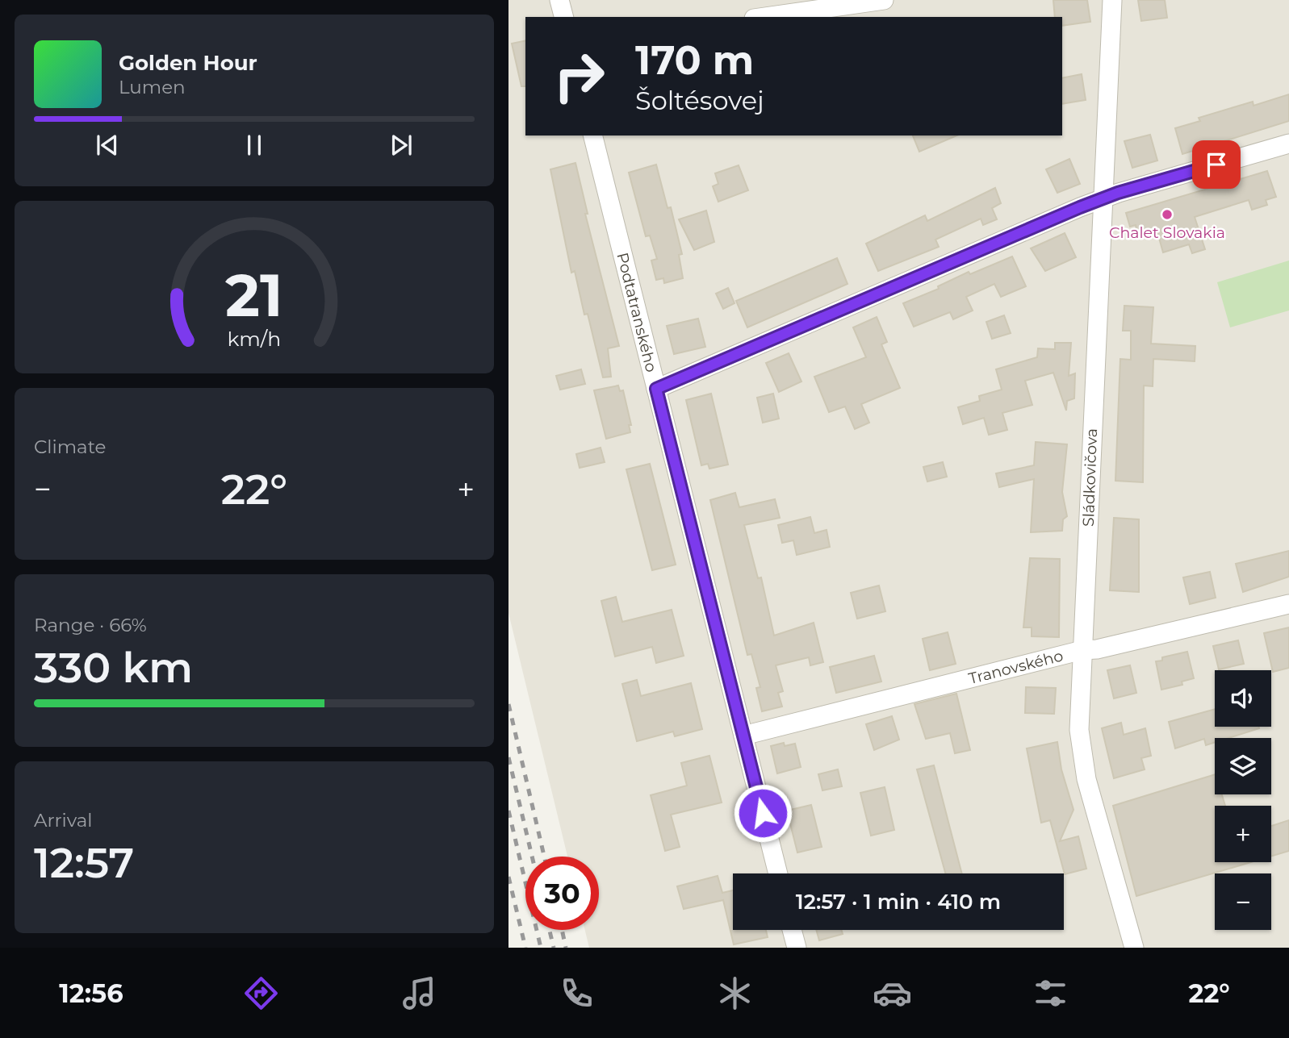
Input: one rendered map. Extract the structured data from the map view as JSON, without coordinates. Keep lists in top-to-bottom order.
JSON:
{
  "streets": {
    "street": ["Podtatranského", "Sládkovičova", "Tranovského"]
  },
  "crossings": [
    ["Podtatranského", "Tranovského"],
    ["Sládkovičova", "Tranovského"]
  ],
  "places": ["Chalet Slovakia"],
  "page": {
    "turn": ["170 m", "Šoltésovej"],
    "song": ["Golden Hour", "Lumen"],
    "tile": [
      "Climate",
      ["Range · 66%", "330 km"],
      ["Arrival", "12:57"]
    ],
    "heat": ["−", "22°", "+"],
    "map_buttons": ["+", "−"],
    "limit": "30",
    "trip": "12:57 · 1 min · 410 m",
    "tabs": ["12:56", "22°"],
    "gauge": ["21", "km/h"]
  }
}
